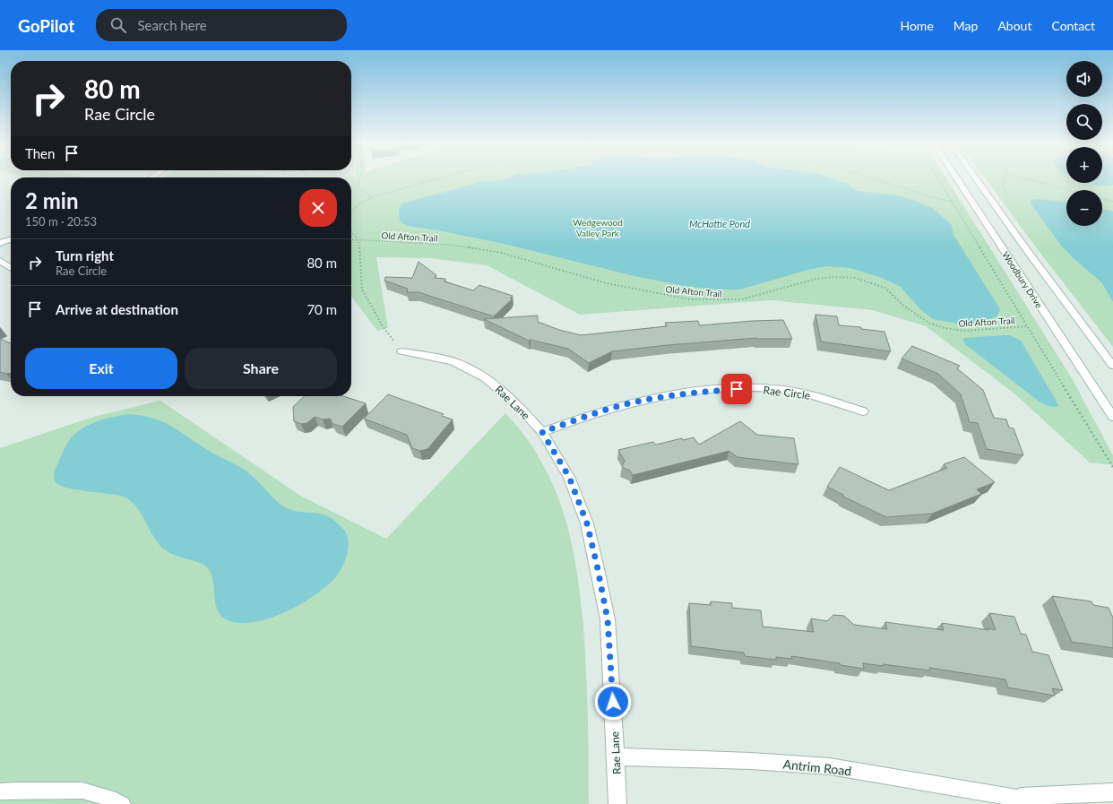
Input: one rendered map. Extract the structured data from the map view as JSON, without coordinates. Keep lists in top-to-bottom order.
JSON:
{
  "streets": {
    "main road": [
      "Woodbury Drive",
      "Rae Circle",
      "Rae Lane",
      "Antrim Road"
    ],
    "path": ["Old Afton Trail"]
  },
  "crossings": [
    ["Rae Circle", "Rae Lane"],
    ["Rae Lane", "Antrim Road"]
  ],
  "water": ["McHattie Pond"],
  "parks": ["Wedgewood Valley Park"],
  "page": {
    "header": "GoPilot",
    "search": "Search here",
    "nav": [
      "Home",
      "Map",
      "About",
      "Contact"
    ],
    "map_buttons": ["+", "−"],
    "turn": ["80 m", "Rae Circle"],
    "then": "Then",
    "heading": ["2 min", "150 m · 20:53"],
    "list": [
      {
        "name": "Turn right",
        "note": "Rae Circle",
        "value": "80 m"
      },
      {
        "name": "Arrive at destination",
        "value": "70 m"
      }
    ],
    "buttons": ["Exit", "Share"]
  }
}
